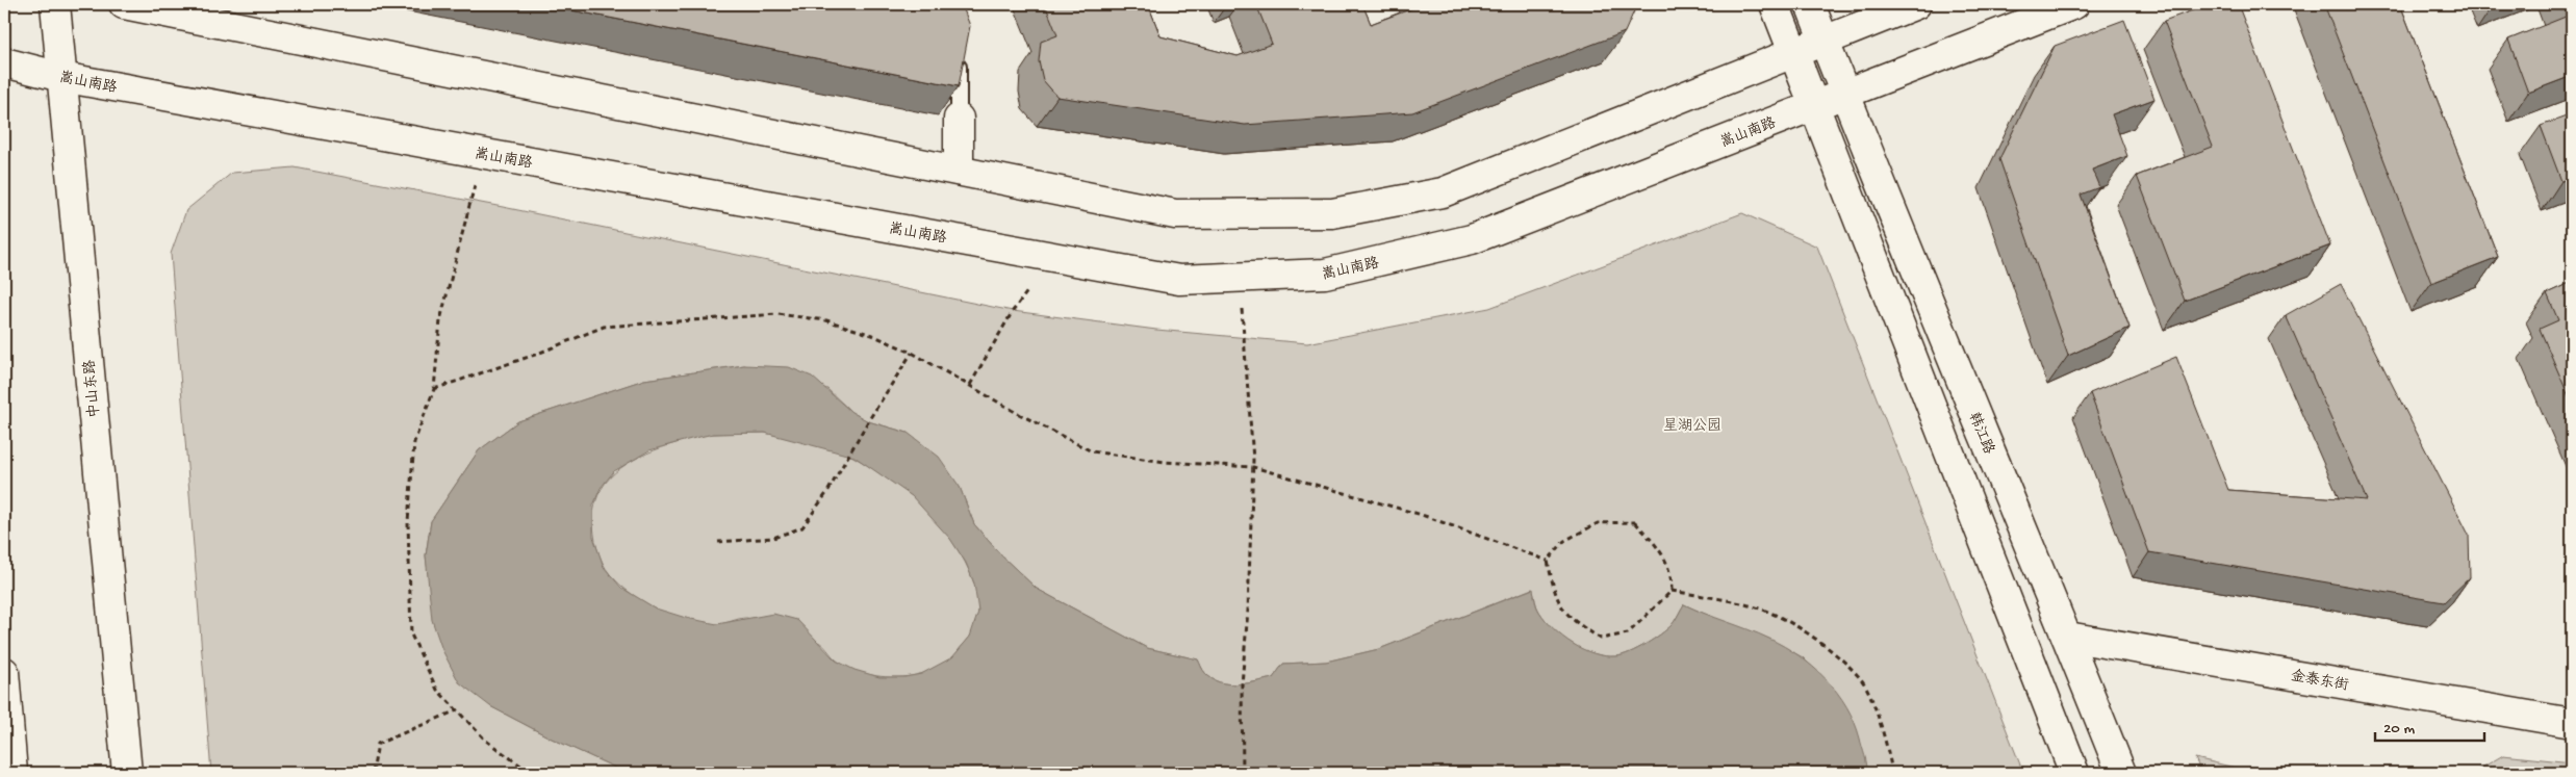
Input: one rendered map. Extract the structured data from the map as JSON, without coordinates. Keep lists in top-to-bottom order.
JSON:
{
  "streets": {
    "street": [
      "嵩山南路",
      "中山东路",
      "韩江路",
      "金泰东街"
    ]
  },
  "crossings": [
    ["嵩山南路", "中山东路"],
    ["韩江路", "金泰东街"]
  ],
  "parks": ["星湖公园"],
  "scale_bar": "20 m"
}
